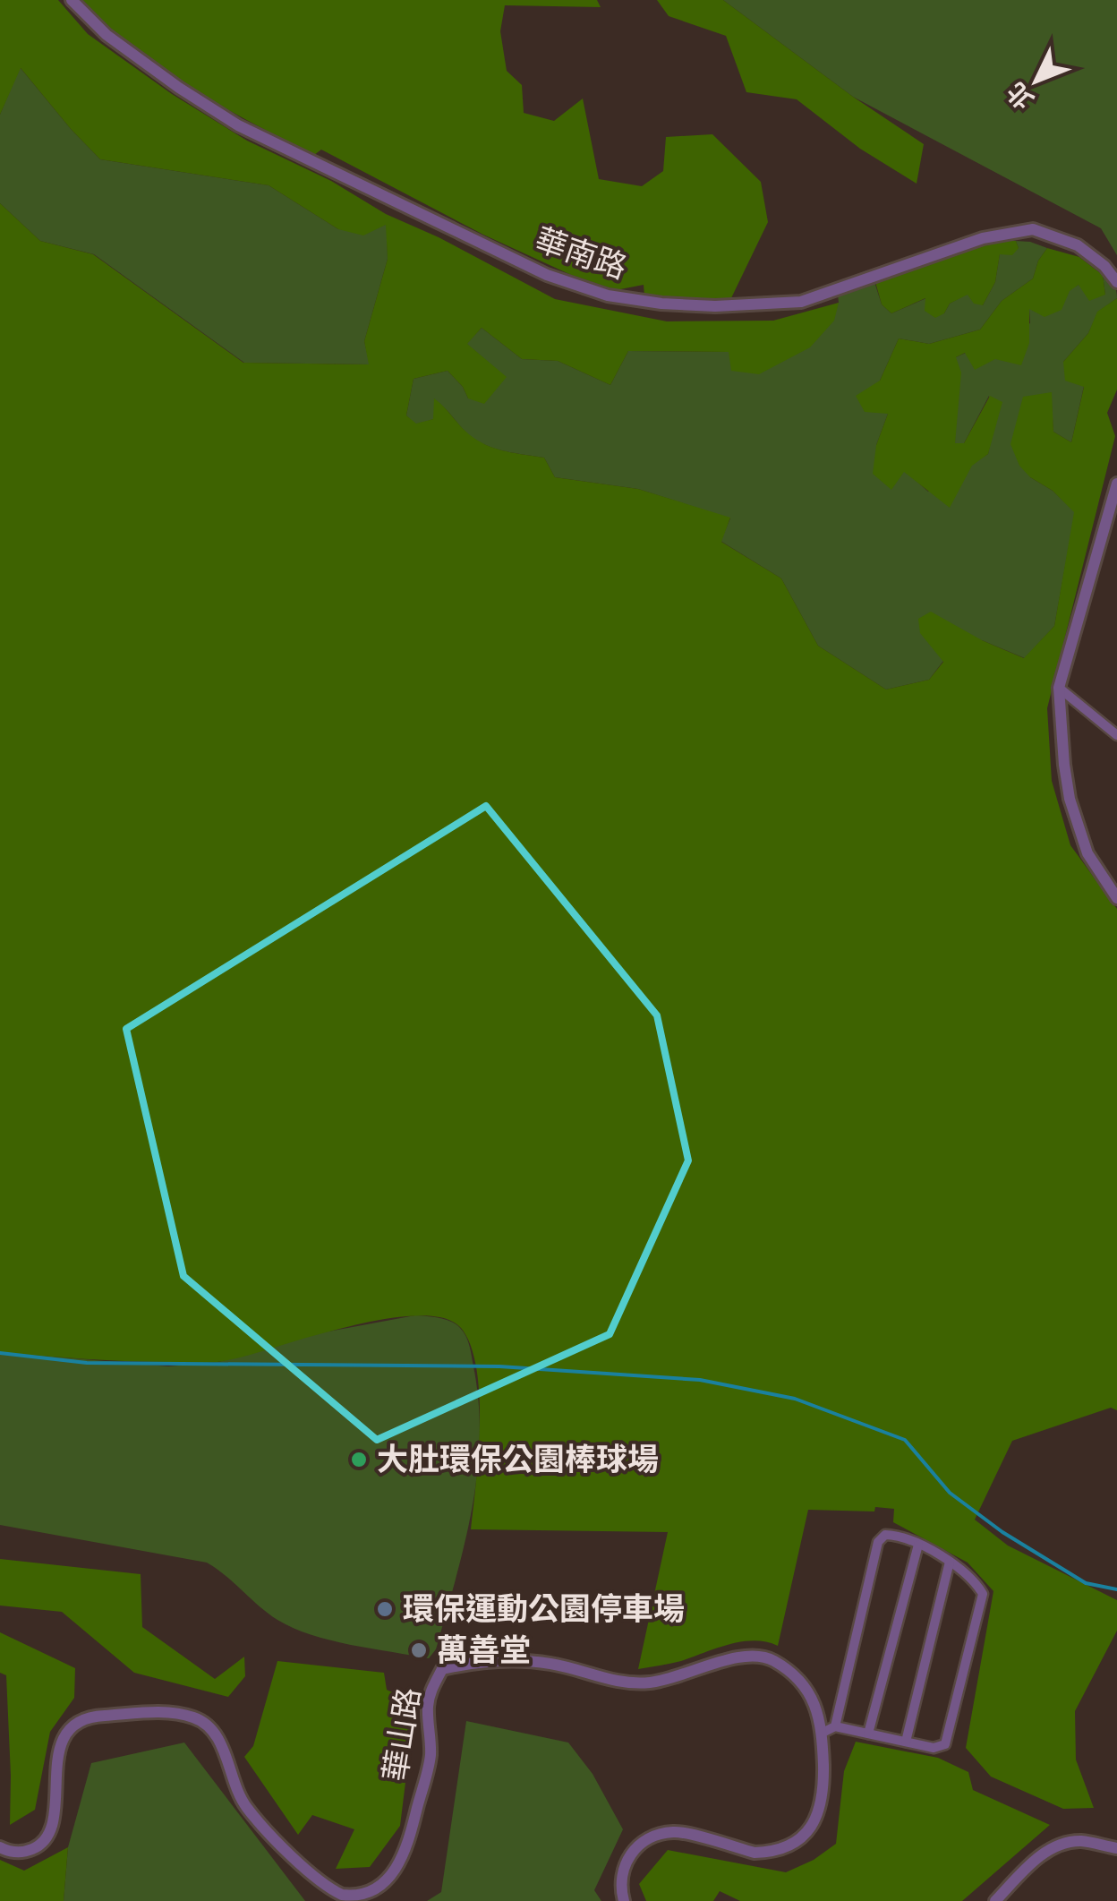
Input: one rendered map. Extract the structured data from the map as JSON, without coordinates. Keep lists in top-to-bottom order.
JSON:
{
  "streets": {
    "street": ["華南路", "華山路"]
  },
  "places": ["大肚環保公園棒球場", "環保運動公園停車場", "萬善堂"],
  "north": "bottom left"
}
